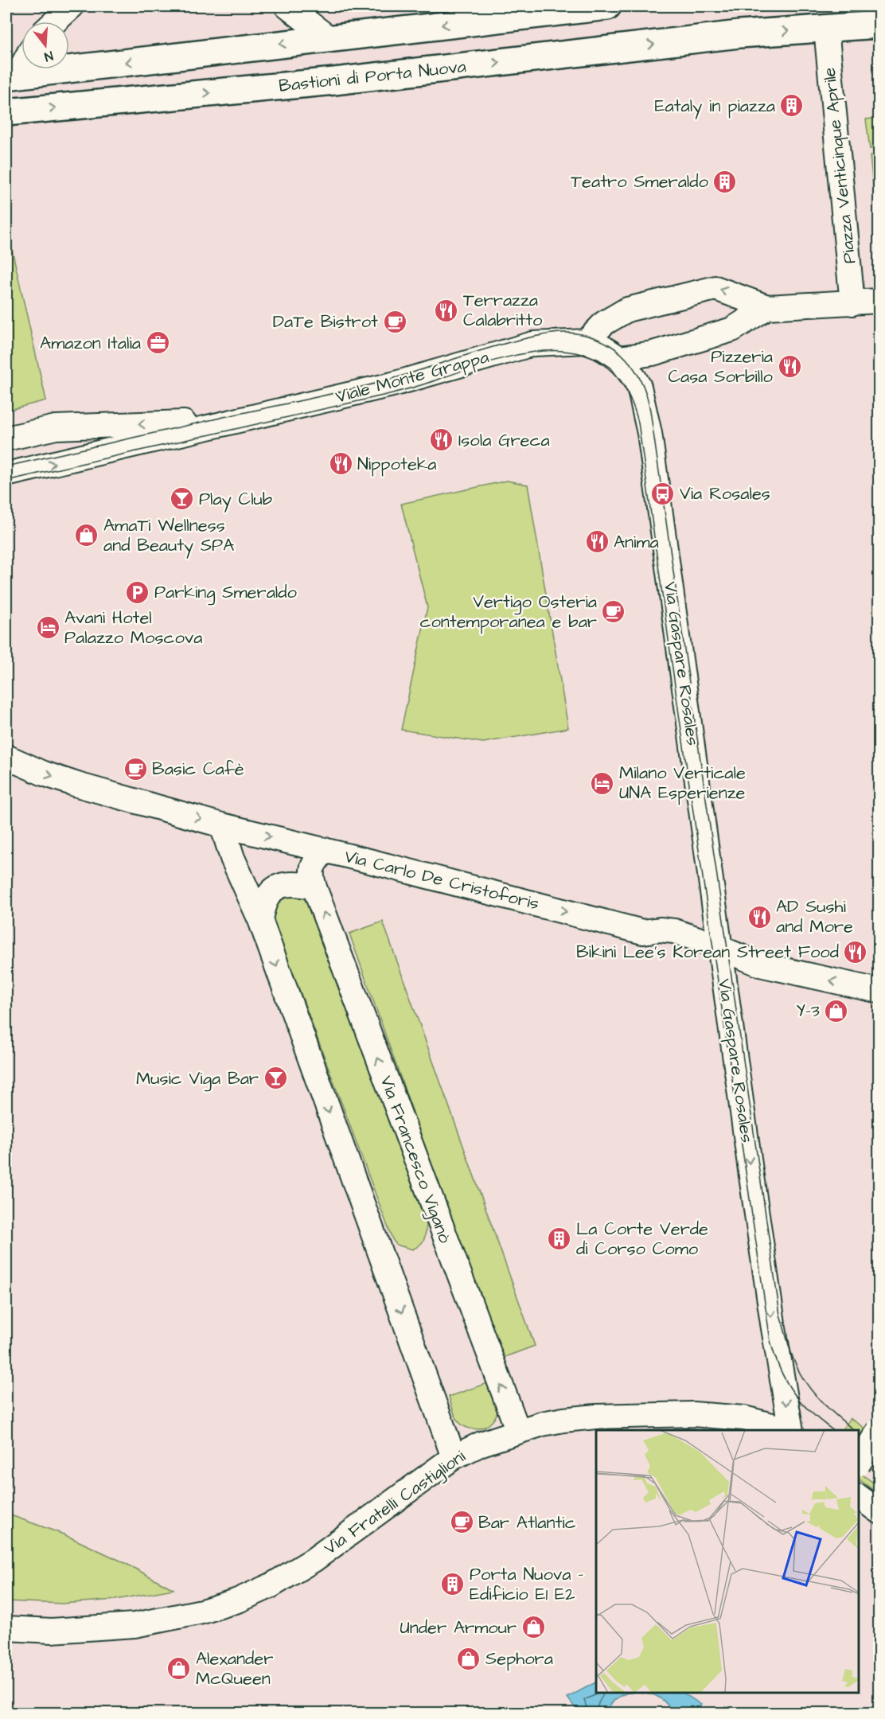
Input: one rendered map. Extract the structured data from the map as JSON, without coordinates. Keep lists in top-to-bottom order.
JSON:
{
  "streets": {
    "main road": ["Bastioni di Porta Nuova"],
    "street": [
      "Piazza Venticinque Aprile",
      "Viale Monte Grappa",
      "Via Gaspare Rosales",
      "Via Carlo De Cristoforis",
      "Via Francesco Viganò",
      "Via Fratelli Castiglioni"
    ]
  },
  "crossings": [
    ["Bastioni di Porta Nuova", "Piazza Venticinque Aprile"],
    ["Viale Monte Grappa", "Via Gaspare Rosales"],
    ["Via Gaspare Rosales", "Via Carlo De Cristoforis"],
    ["Via Carlo De Cristoforis", "Via Francesco Viganò"],
    ["Via Francesco Viganò", "Via Fratelli Castiglioni"]
  ],
  "one_way": ["Via Gaspare Rosales"],
  "places": {
    "building": [
      "Eataly in piazza",
      "Teatro Smeraldo",
      "La Corte Verde di Corso Como",
      "Porta Nuova - Edificio E1 E2"
    ],
    "restaurant": [
      "Terrazza Calabritto",
      "Pizzeria Casa Sorbillo",
      "Isola Greca",
      "Nippoteka",
      "Anima",
      "AD Sushi and More",
      "Bikini Lee's Korean Street Food"
    ],
    "cafe": [
      "DaTe Bistrot",
      "Vertigo Osteria contemporanea e bar",
      "Basic Cafè",
      "Bar Atlantic"
    ],
    "office": ["Amazon Italia"],
    "bus stop": ["Via Rosales"],
    "bar": ["Play Club", "Music Viga Bar"],
    "shop": [
      "AmaTi Wellness and Beauty SPA",
      "Y-3",
      "Under Armour",
      "Sephora",
      "Alexander McQueen"
    ],
    "parking": ["Parking Smeraldo"],
    "hotel": ["Avani Hotel Palazzo Moscova", "Milano Verticale UNA Esperienze"]
  },
  "north": "bottom"
}
